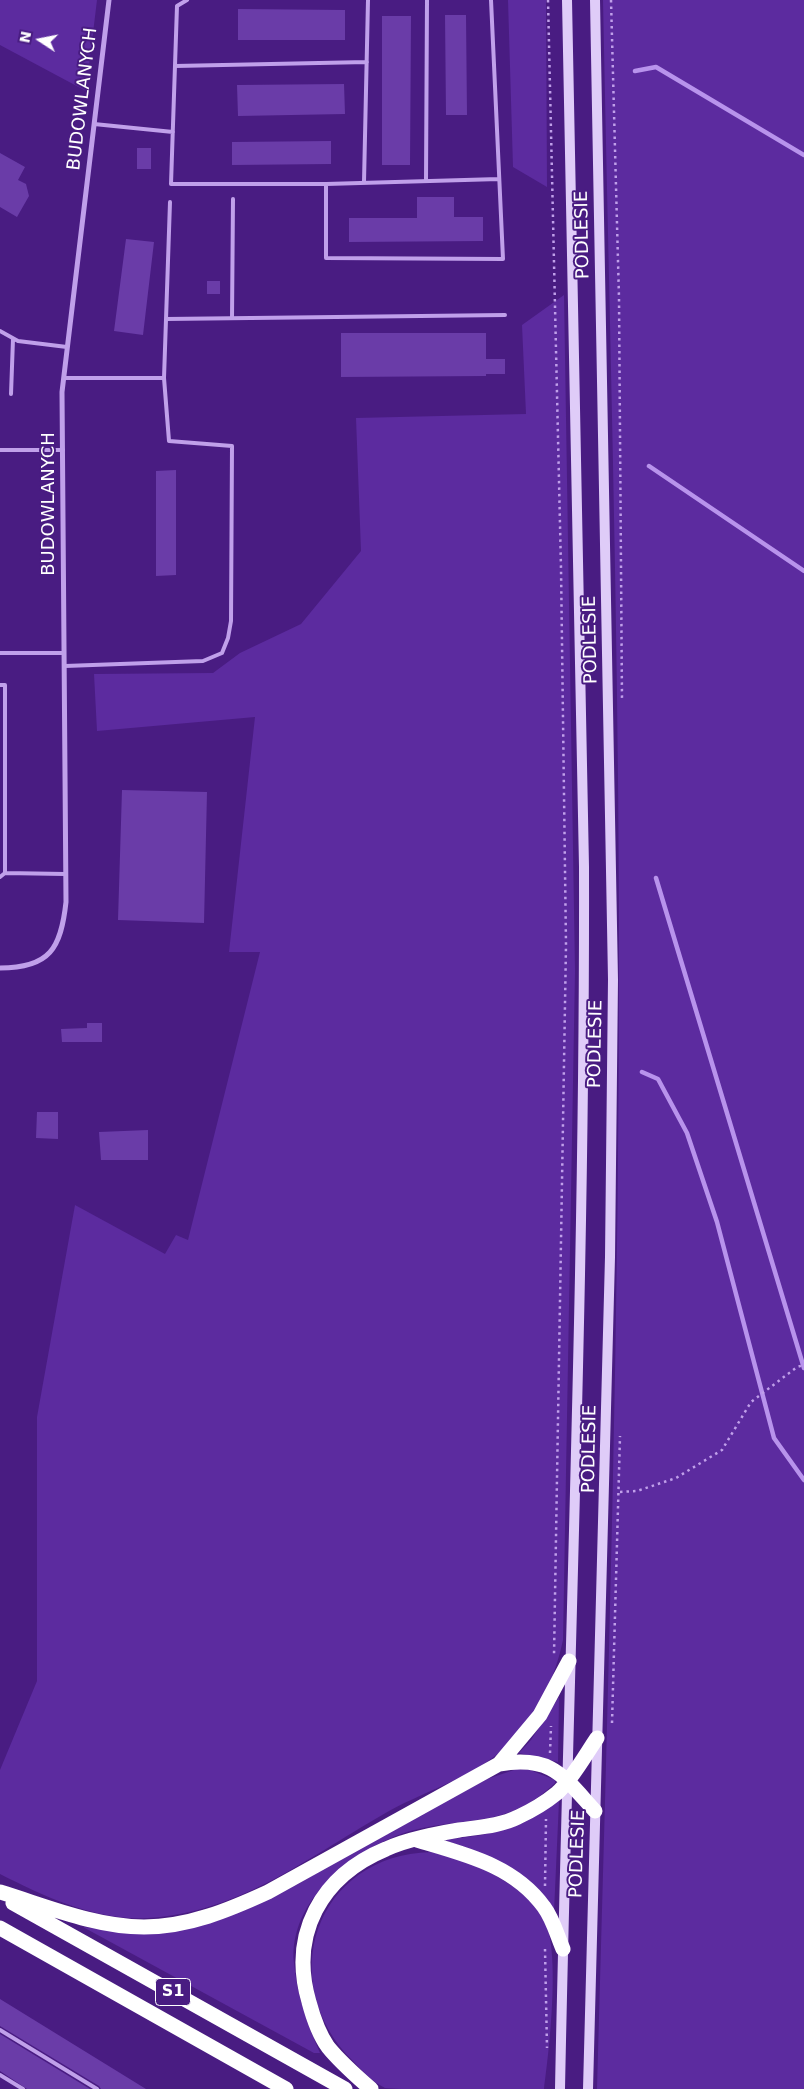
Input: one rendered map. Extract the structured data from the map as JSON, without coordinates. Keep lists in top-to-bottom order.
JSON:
{
  "streets": {
    "highway": ["S1"],
    "street": ["BUDOWLANYCH", "PODLESIE"]
  },
  "north": "left"
}
